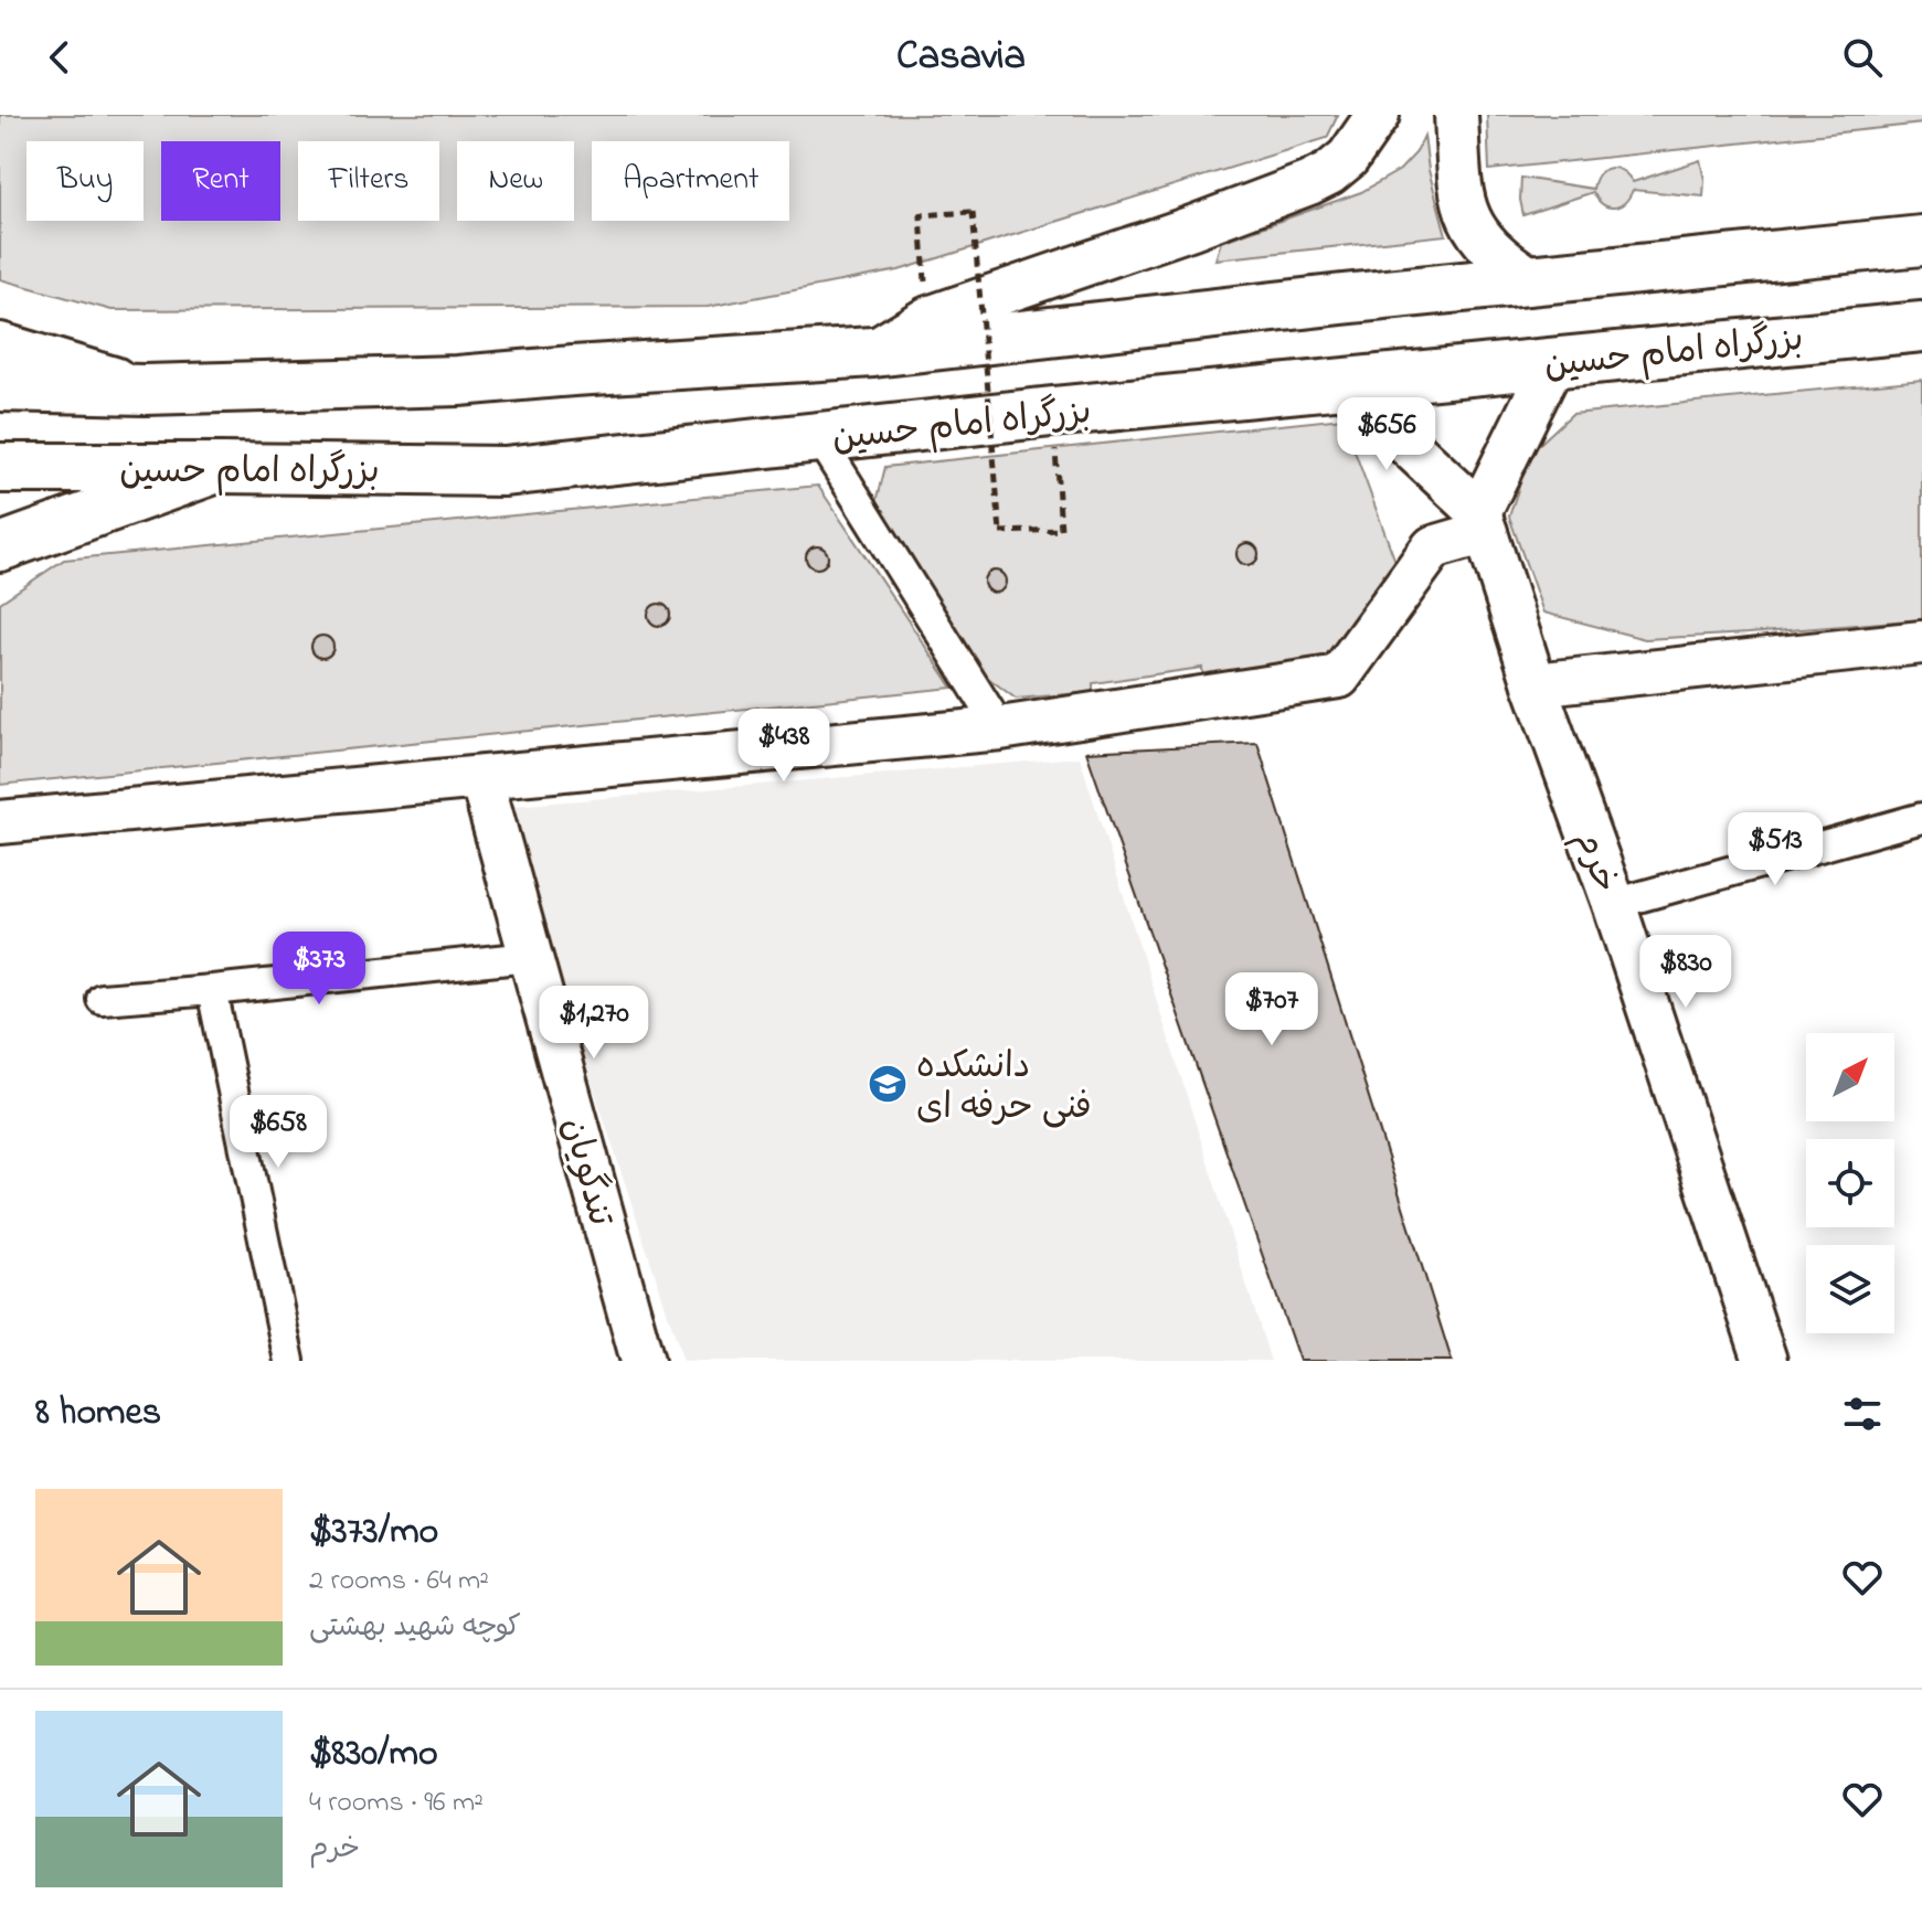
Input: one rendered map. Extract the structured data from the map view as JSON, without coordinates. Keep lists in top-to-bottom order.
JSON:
{
  "streets": {
    "highway": ["بزرگراه امام حسین"],
    "street": ["خرم", "تندگویان"]
  },
  "places": {
    "school or university": ["دانشکده فنی حرفه ای"]
  },
  "north": "top right",
  "page": {
    "header": "Casavia",
    "chip": [
      "Buy",
      "Rent",
      "Filters",
      "New",
      "Apartment"
    ],
    "price": [
      "$656",
      "$438",
      "$513",
      "$373",
      "$830",
      "$707",
      "$1,270",
      "$658"
    ],
    "heading": "8 homes",
    "list": [
      {
        "name": "$373/mo",
        "note": "2 rooms · 64 m² · کوچه شهید بهشتی"
      },
      {
        "name": "$830/mo",
        "note": "4 rooms · 96 m² · خرم"
      }
    ]
  }
}
